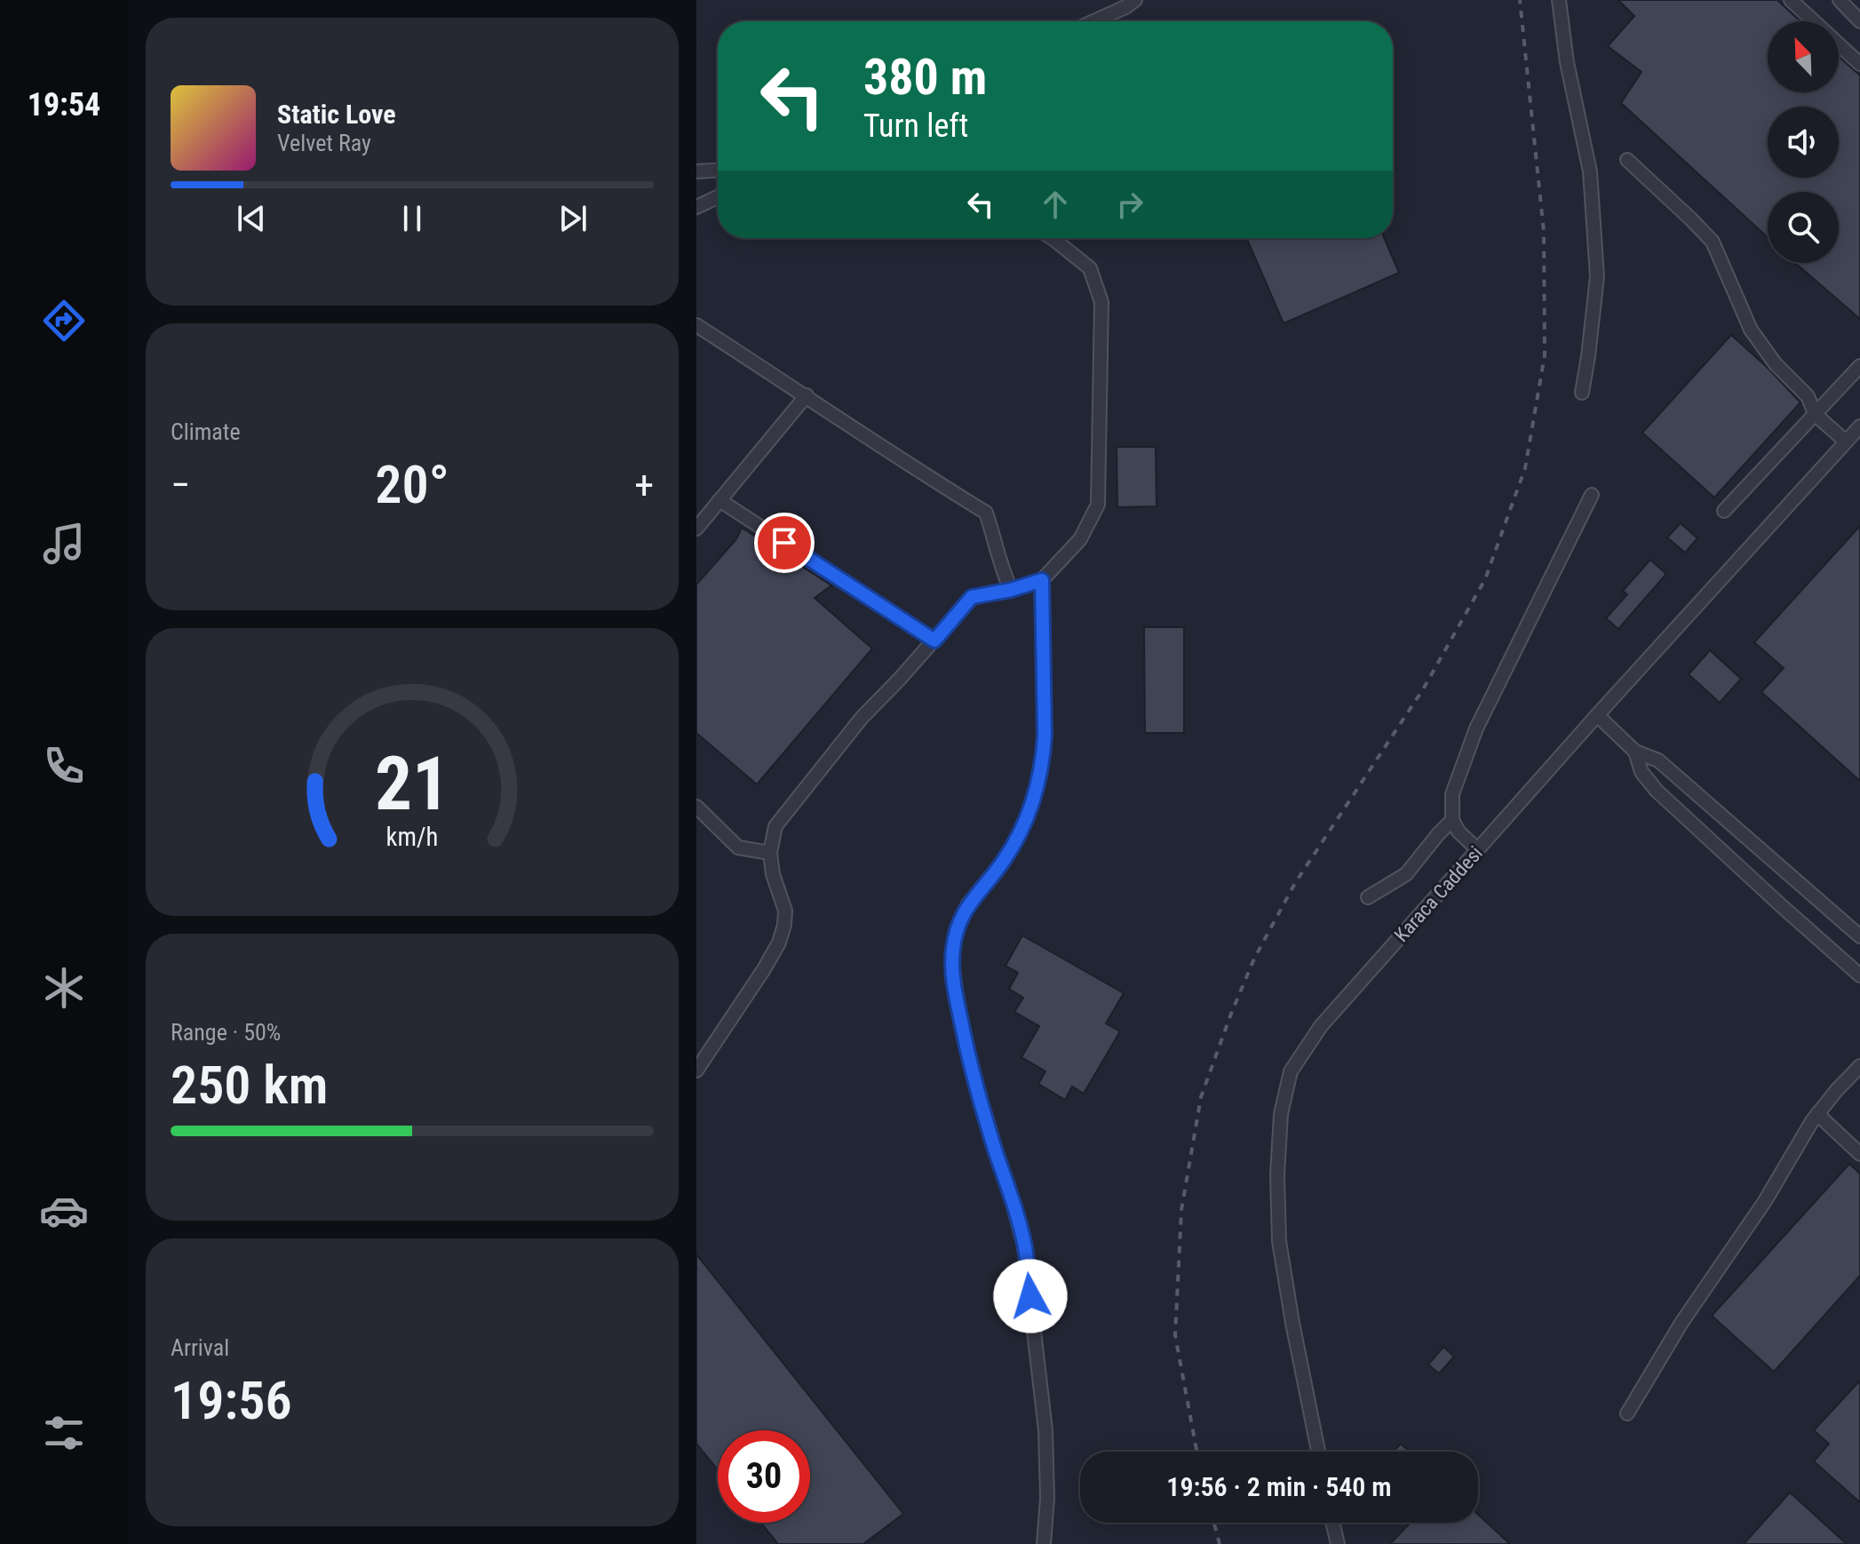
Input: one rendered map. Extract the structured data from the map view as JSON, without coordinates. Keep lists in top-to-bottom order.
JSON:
{
  "streets": {
    "street": ["Karaca Caddesi"]
  },
  "north": "top left",
  "page": {
    "tabs": "19:54",
    "turn": ["380 m", "Turn left"],
    "song": ["Static Love", "Velvet Ray"],
    "tile": [
      "Climate",
      ["Range · 50%", "250 km"],
      ["Arrival", "19:56"]
    ],
    "heat": ["−", "20°", "+"],
    "limit": "30",
    "trip": "19:56 · 2 min · 540 m",
    "gauge": ["21", "km/h"]
  }
}
